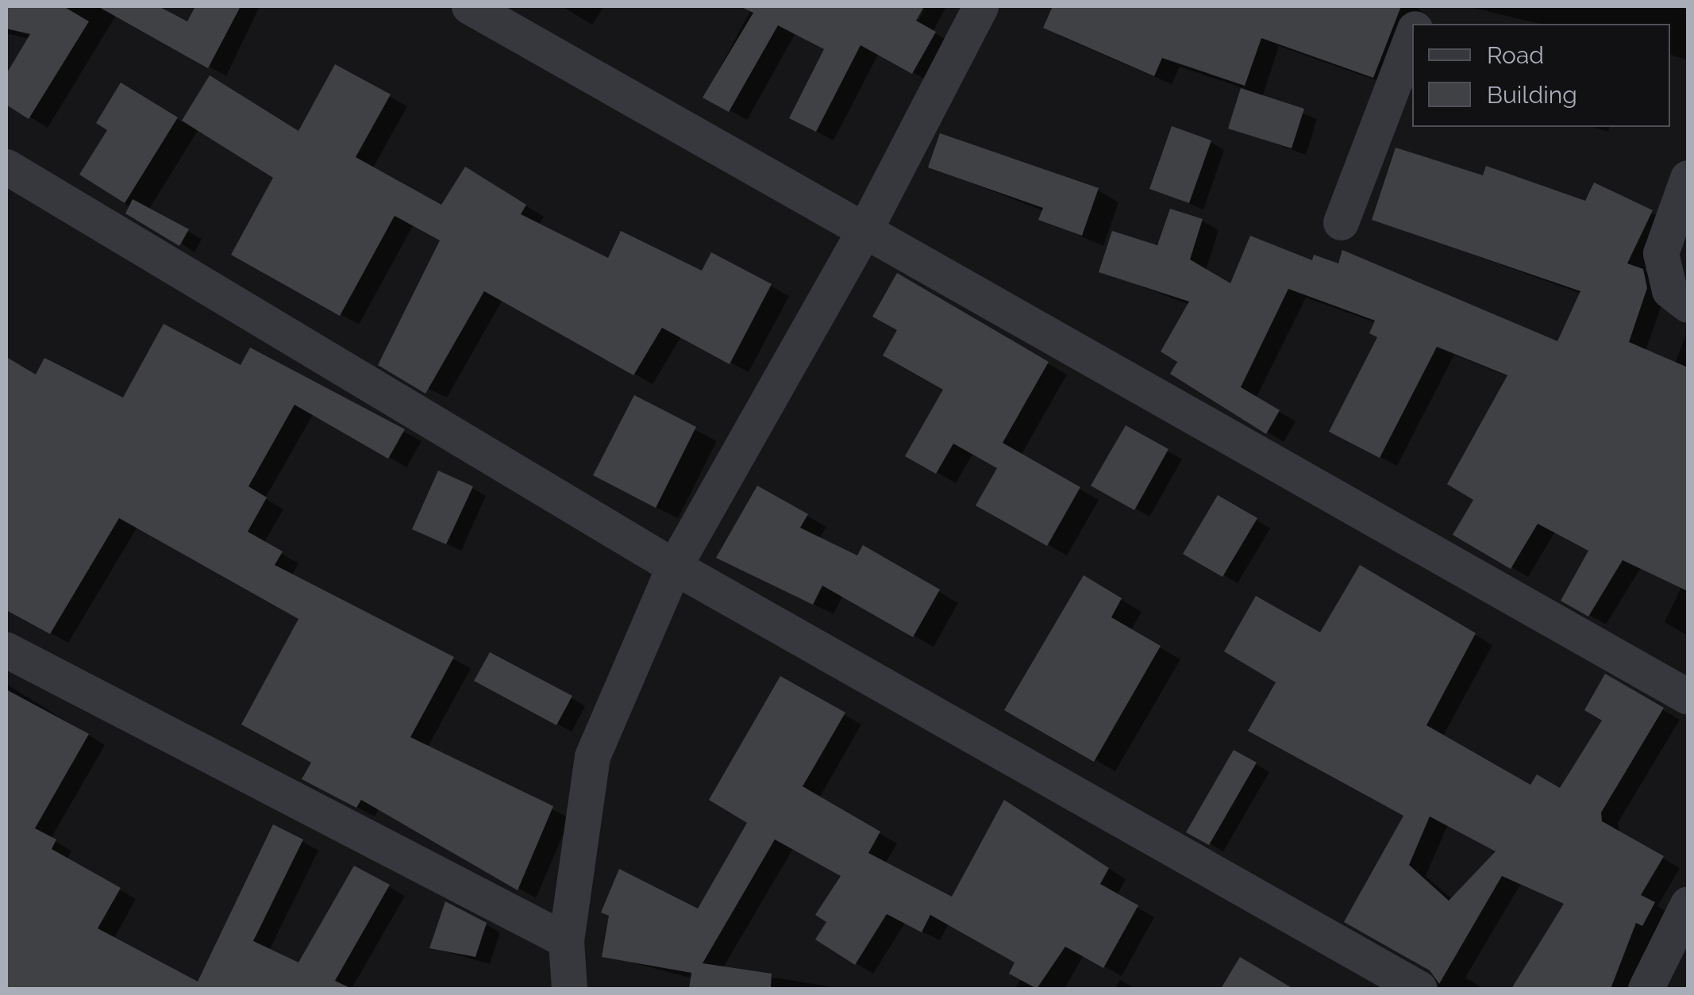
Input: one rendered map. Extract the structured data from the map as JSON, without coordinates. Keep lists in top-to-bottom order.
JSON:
{
  "legend": ["Road", "Building"]
}
